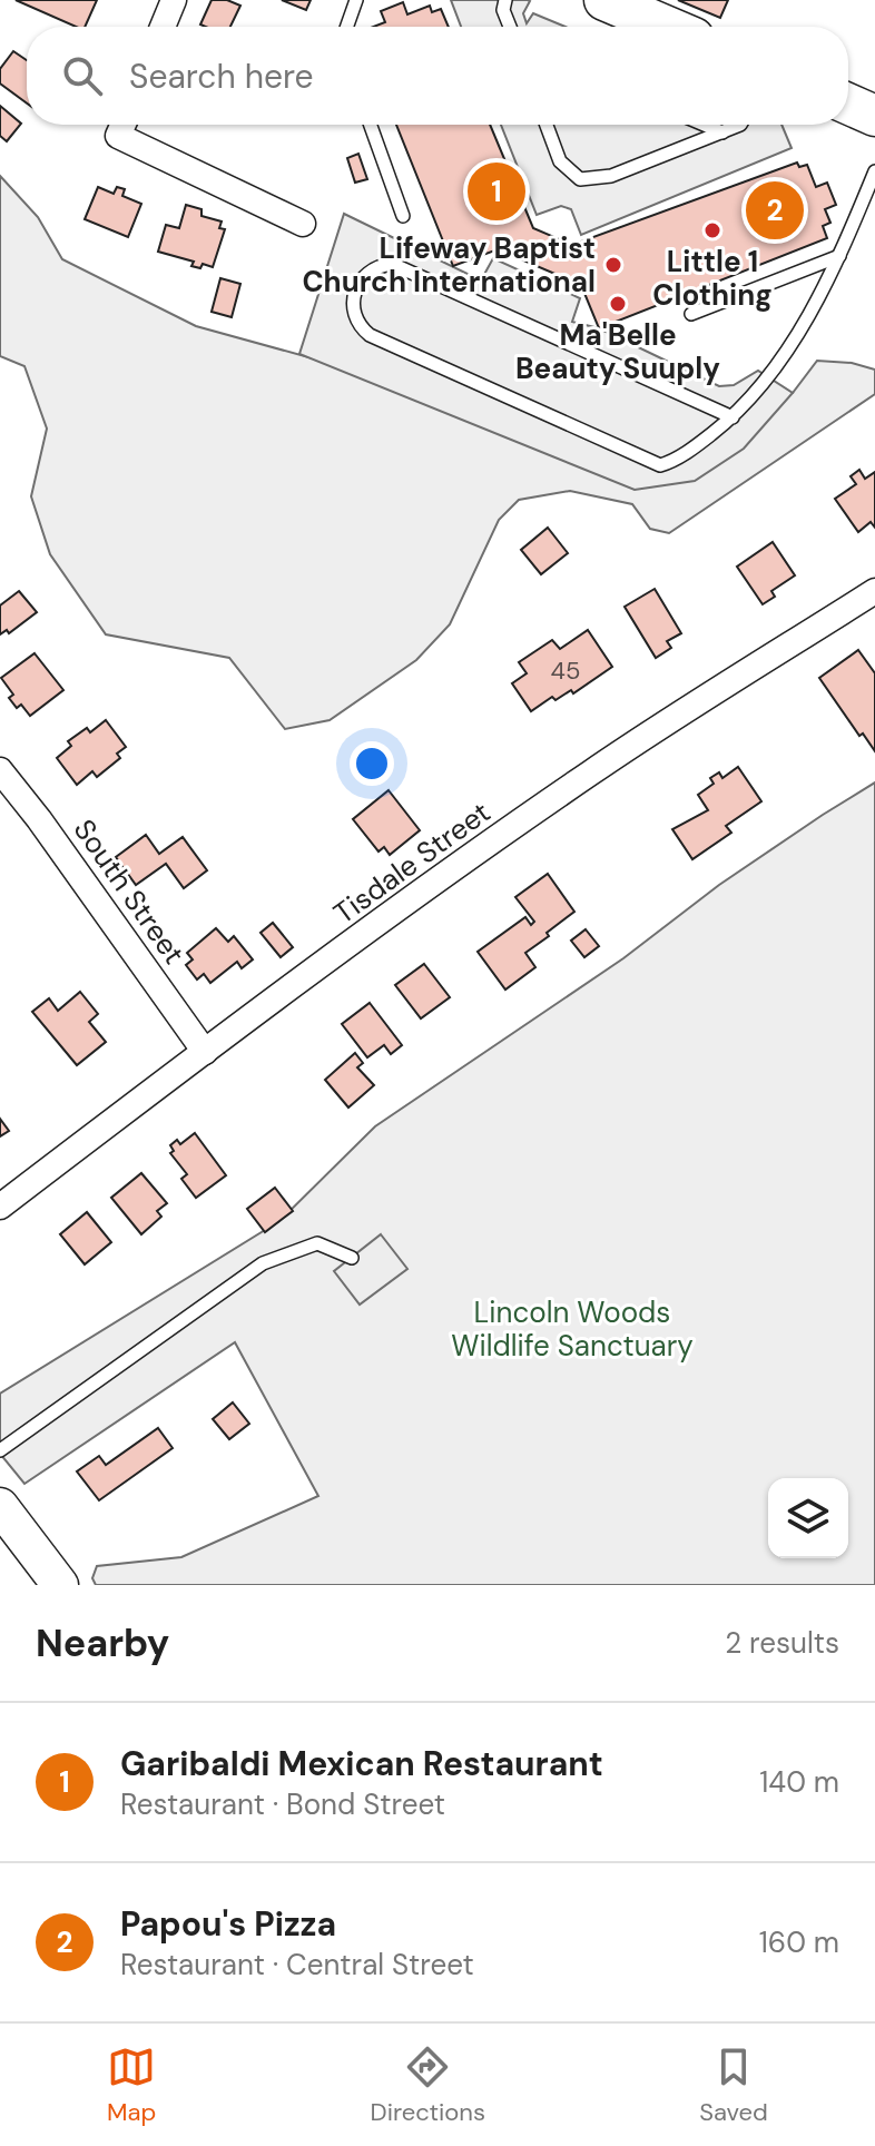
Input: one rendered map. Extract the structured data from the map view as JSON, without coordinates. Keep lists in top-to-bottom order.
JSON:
{
  "streets": {
    "street": ["Tisdale Street", "South Street"]
  },
  "crossings": [
    ["Tisdale Street", "South Street"]
  ],
  "parks": ["Lincoln Woods Wildlife Sanctuary"],
  "places": ["Little 1 Clothing", "Lifeway Baptist Church International", "Ma'Belle Beauty Suuply"],
  "house_numbers": ["45"],
  "page": {
    "search": "Search here",
    "pins": ["1", "2"],
    "heading": ["Nearby", "2 results"],
    "list": [
      {
        "mark": "1",
        "name": "Garibaldi Mexican Restaurant",
        "note": "Restaurant · Bond Street",
        "value": "140 m"
      },
      {
        "mark": "2",
        "name": "Papou's Pizza",
        "note": "Restaurant · Central Street",
        "value": "160 m"
      }
    ],
    "nav": ["Map", "Directions", "Saved"]
  }
}
